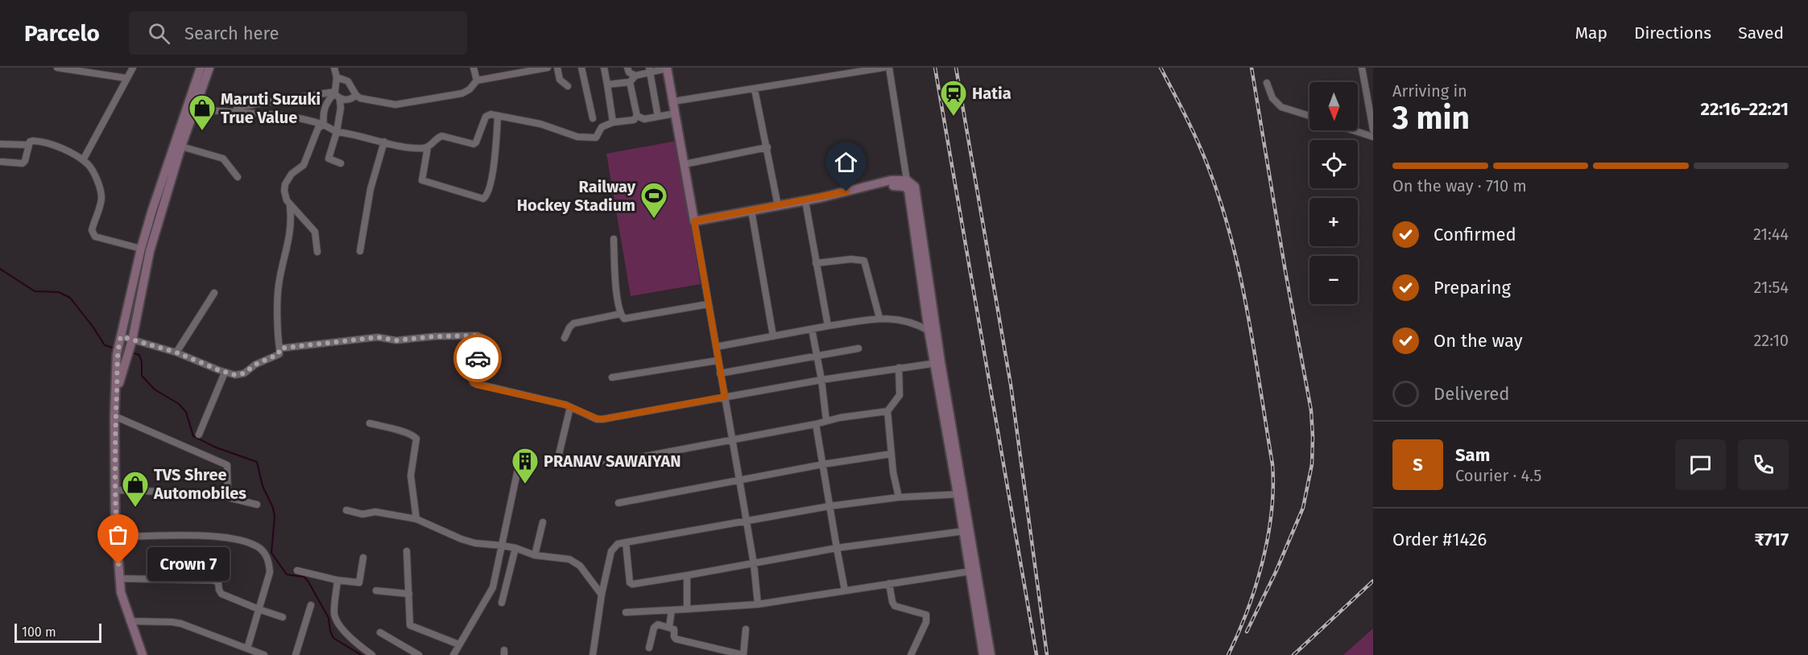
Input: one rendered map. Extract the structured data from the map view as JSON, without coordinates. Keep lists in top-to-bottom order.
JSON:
{
  "places": {
    "station": ["Hatia"],
    "shop": ["Maruti Suzuki True Value", "TVS Shree Automobiles"],
    "sports": ["Railway Hockey Stadium"],
    "building": ["PRANAV SAWAIYAN"],
    "other": ["Crown 7"]
  },
  "scale_bar": "100 m",
  "north": "bottom",
  "page": {
    "header": "Parcelo",
    "search": "Search here",
    "nav": ["Map", "Directions", "Saved"],
    "heading": ["3 min", "Arriving in", "22:16–22:21"],
    "panel": [
      "Sam",
      "Courier · 4.5",
      "Order #1426",
      "₹717"
    ],
    "map_buttons": ["+", "−"],
    "bar": "On the way · 710 m",
    "list": [
      ["Confirmed", "21:44"],
      ["Preparing", "21:54"],
      ["On the way", "22:10"],
      "Delivered"
    ],
    "round": "S",
    "bubble": "Crown 7",
    "scale": "100 m"
  }
}
